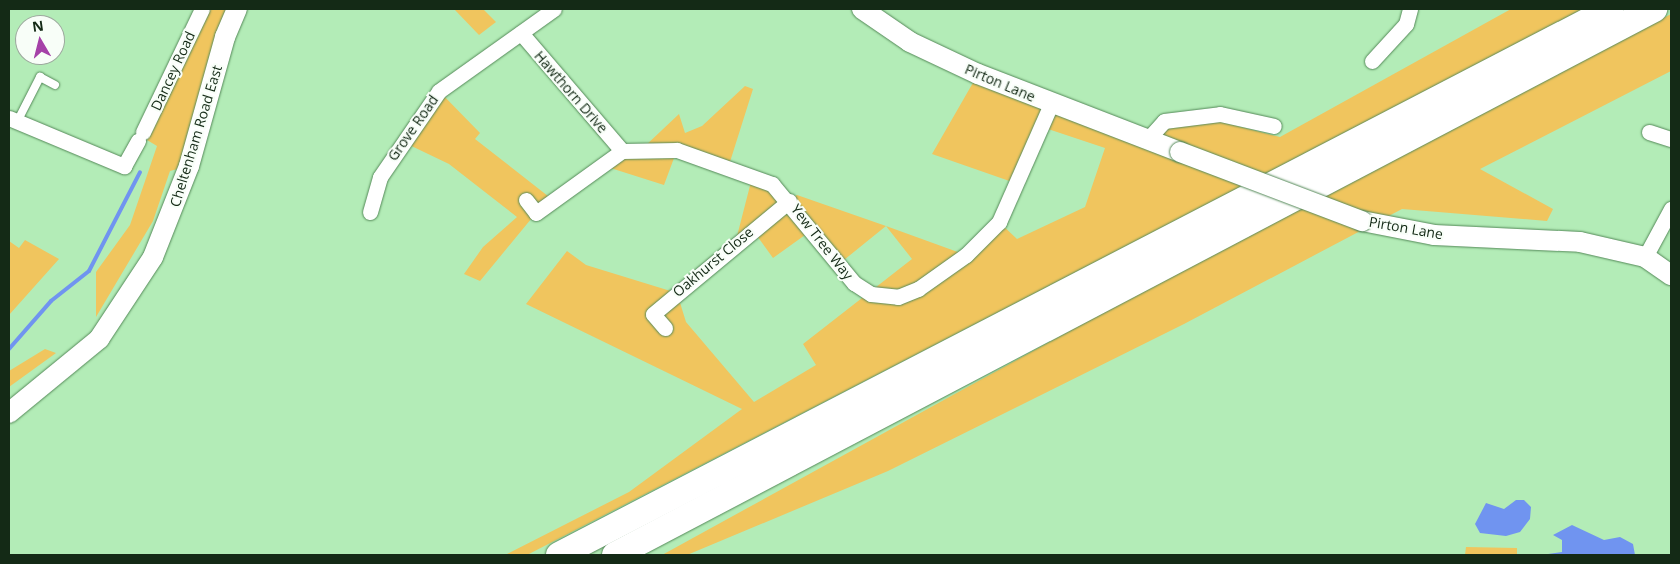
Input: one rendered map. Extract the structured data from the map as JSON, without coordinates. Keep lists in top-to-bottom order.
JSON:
{
  "streets": {
    "street": [
      "Dancey Road",
      "Pirton Lane",
      "Hawthorn Drive",
      "Grove Road",
      "Cheltenham Road East",
      "Yew Tree Way",
      "Oakhurst Close"
    ]
  },
  "crossings": [
    ["Pirton Lane", "Yew Tree Way"],
    ["Hawthorn Drive", "Grove Road"],
    ["Hawthorn Drive", "Yew Tree Way"],
    ["Yew Tree Way", "Oakhurst Close"]
  ],
  "north": "top"
}
